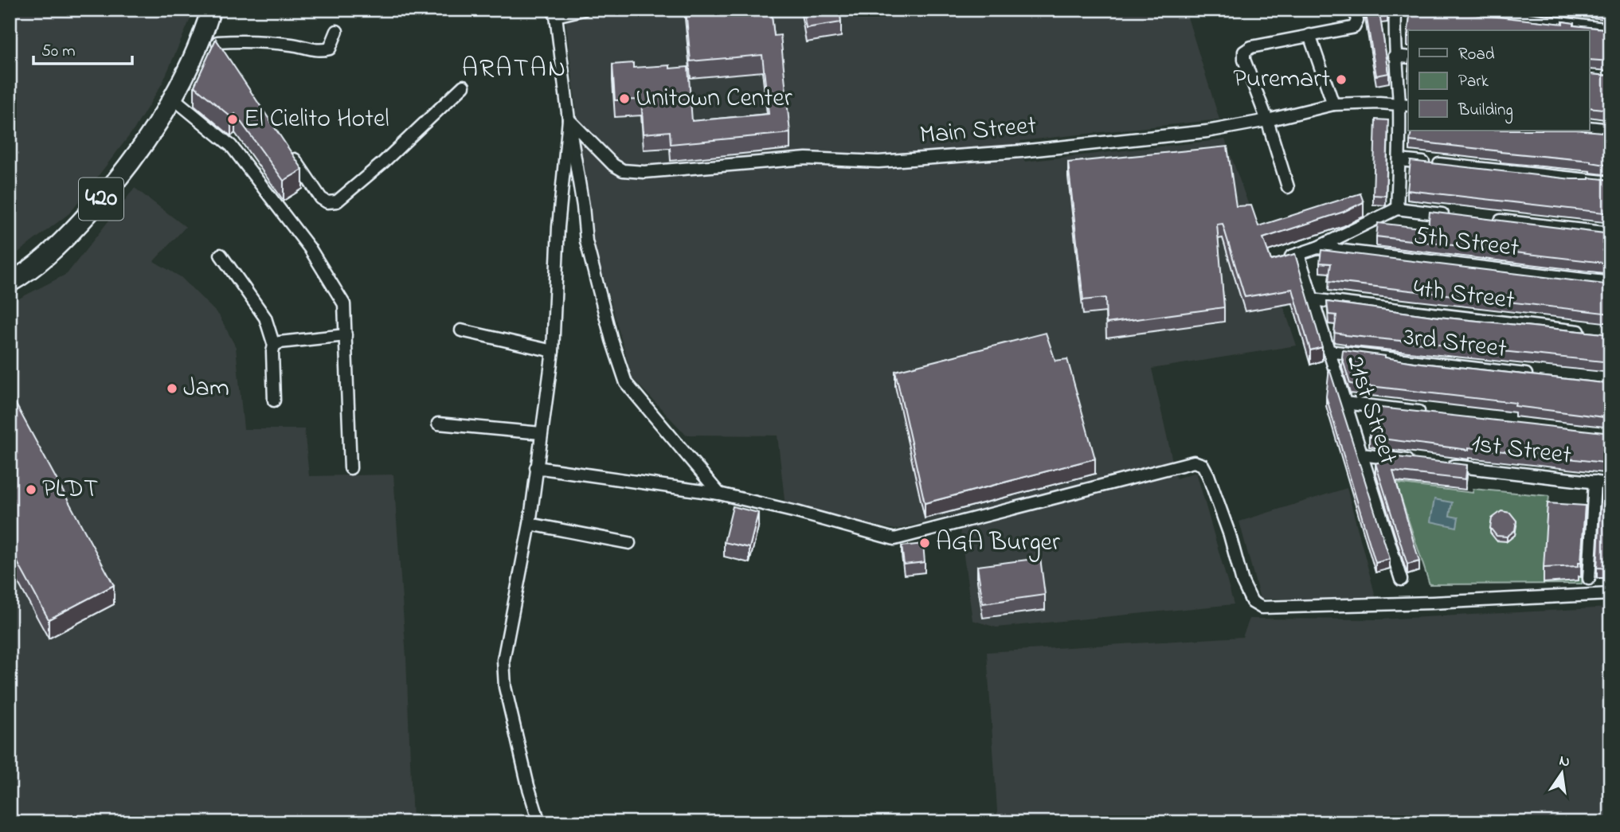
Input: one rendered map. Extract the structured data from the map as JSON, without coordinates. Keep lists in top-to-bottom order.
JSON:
{
  "streets": {
    "main road": ["420"],
    "street": [
      "Main Street",
      "5th Street",
      "4th Street",
      "3rd Street",
      "21st Street",
      "1st Street"
    ]
  },
  "crossings": [
    ["4th Street", "21st Street"],
    ["3rd Street", "21st Street"]
  ],
  "districts": ["ARATAN"],
  "places": [
    "Puremart",
    "Unitown Center",
    "El Cielito Hotel",
    "Jam",
    "PLDT",
    "AGA Burger"
  ],
  "legend": ["Road", "Park", "Building"],
  "scale_bar": "50 m",
  "north": "top"
}
